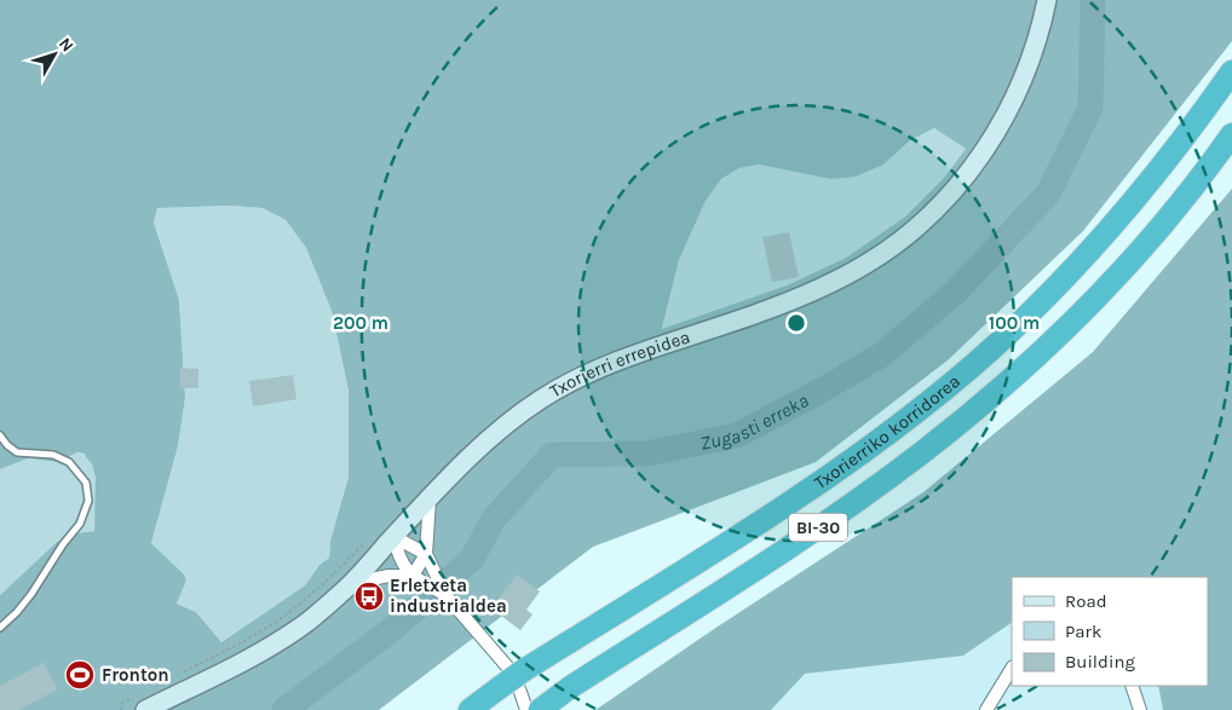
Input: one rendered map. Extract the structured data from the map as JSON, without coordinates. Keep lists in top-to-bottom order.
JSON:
{
  "streets": {
    "highway": ["Txorierriko korridorea", "BI-30"],
    "main road": ["Txorierri errepidea"]
  },
  "water": ["Zugasti erreka"],
  "places": {
    "bus stop": ["Erletxeta industrialdea"],
    "sports": ["Fronton"]
  },
  "legend": ["Road", "Park", "Building"],
  "north": "top right",
  "rings": ["100 m", "200 m"]
}
